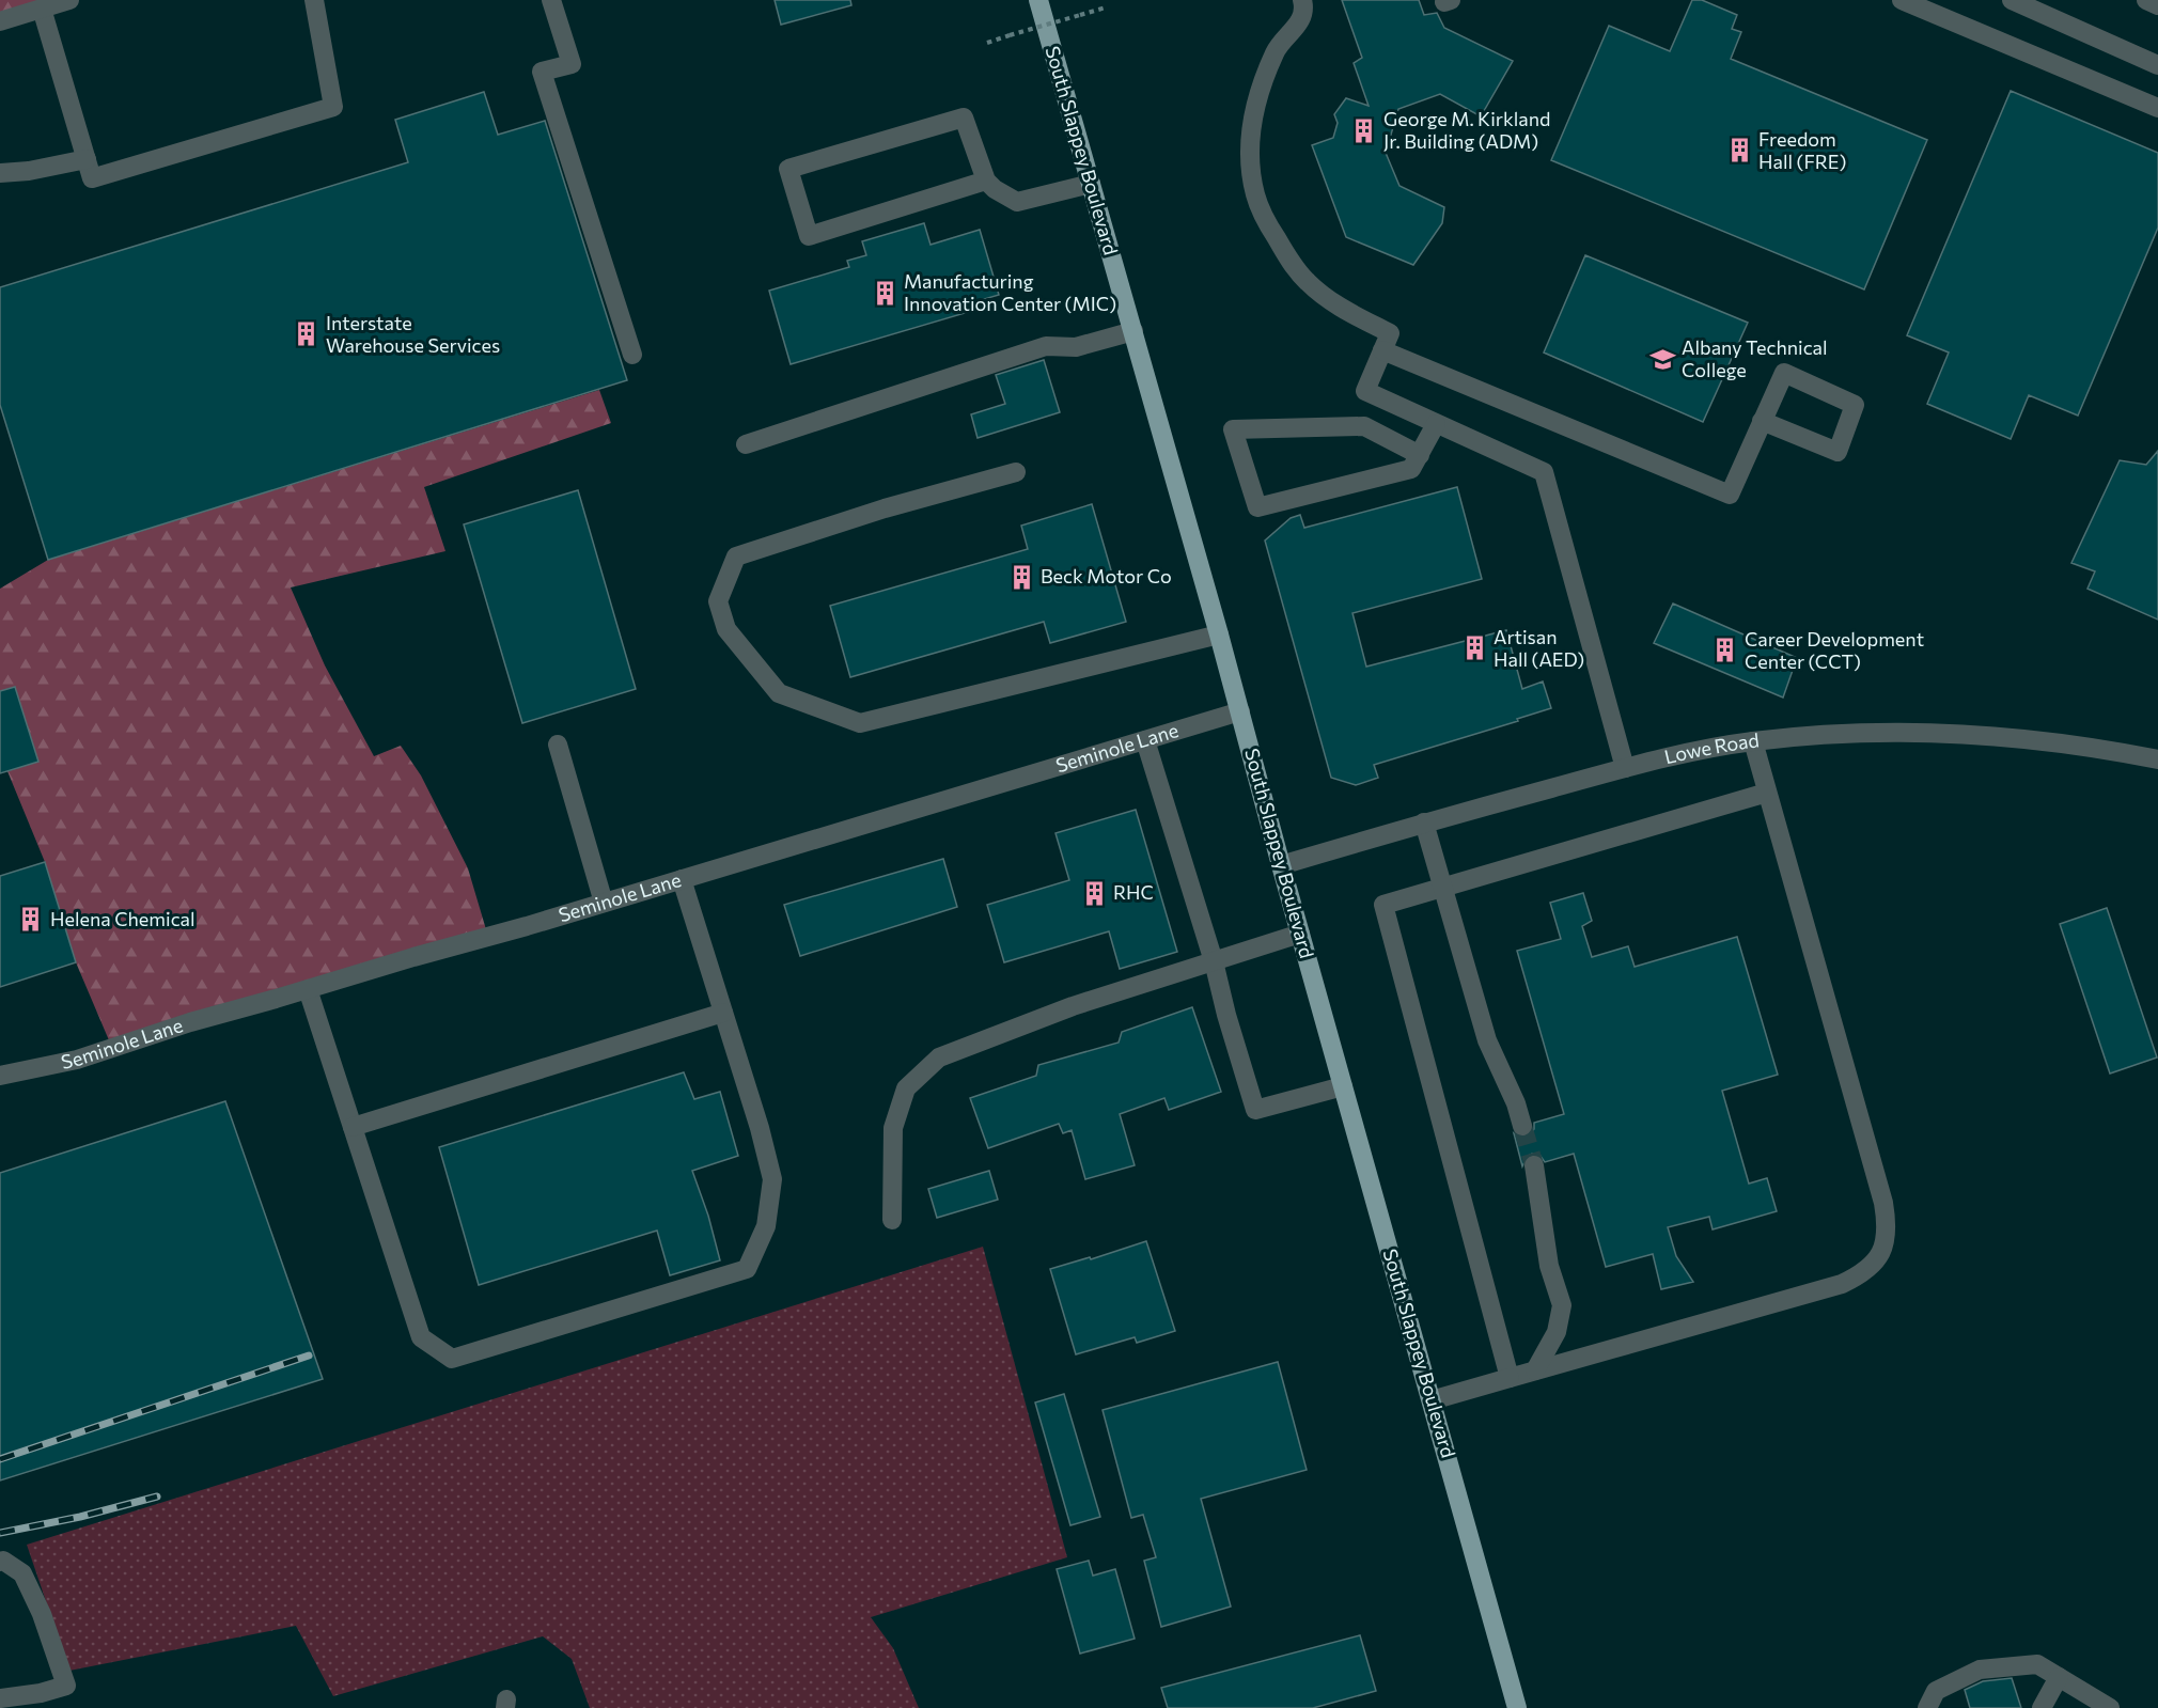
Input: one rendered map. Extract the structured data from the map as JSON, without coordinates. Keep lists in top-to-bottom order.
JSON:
{
  "streets": {
    "main road": ["South Slappey Boulevard"],
    "street": ["Seminole Lane", "Lowe Road"]
  },
  "crossings": [
    ["South Slappey Boulevard", "Seminole Lane"],
    ["South Slappey Boulevard", "Lowe Road"]
  ],
  "places": {
    "building": [
      "George M. Kirkland Jr. Building (ADM)",
      "Freedom Hall (FRE)",
      "Manufacturing Innovation Center (MIC)",
      "Interstate Warehouse Services",
      "Beck Motor Co",
      "Artisan Hall (AED)",
      "Career Development Center (CCT)",
      "RHC",
      "Helena Chemical"
    ],
    "school or university": ["Albany Technical College"]
  }
}
